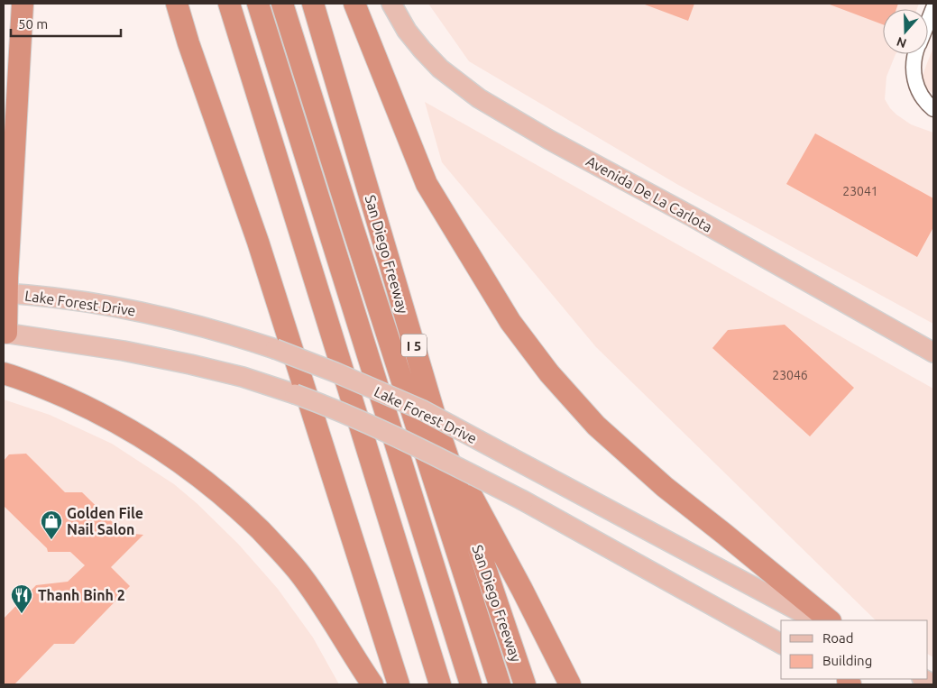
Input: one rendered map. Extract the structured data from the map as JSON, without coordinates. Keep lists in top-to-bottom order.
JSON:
{
  "streets": {
    "highway": ["San Diego Freeway", "I 5"],
    "main road": ["Avenida De La Carlota", "Lake Forest Drive"]
  },
  "places": {
    "shop": ["Golden File Nail Salon"],
    "restaurant": ["Thanh Binh 2"]
  },
  "house_numbers": ["23041", "23046"],
  "legend": ["Road", "Building"],
  "scale_bar": "50 m",
  "north": "bottom"
}
